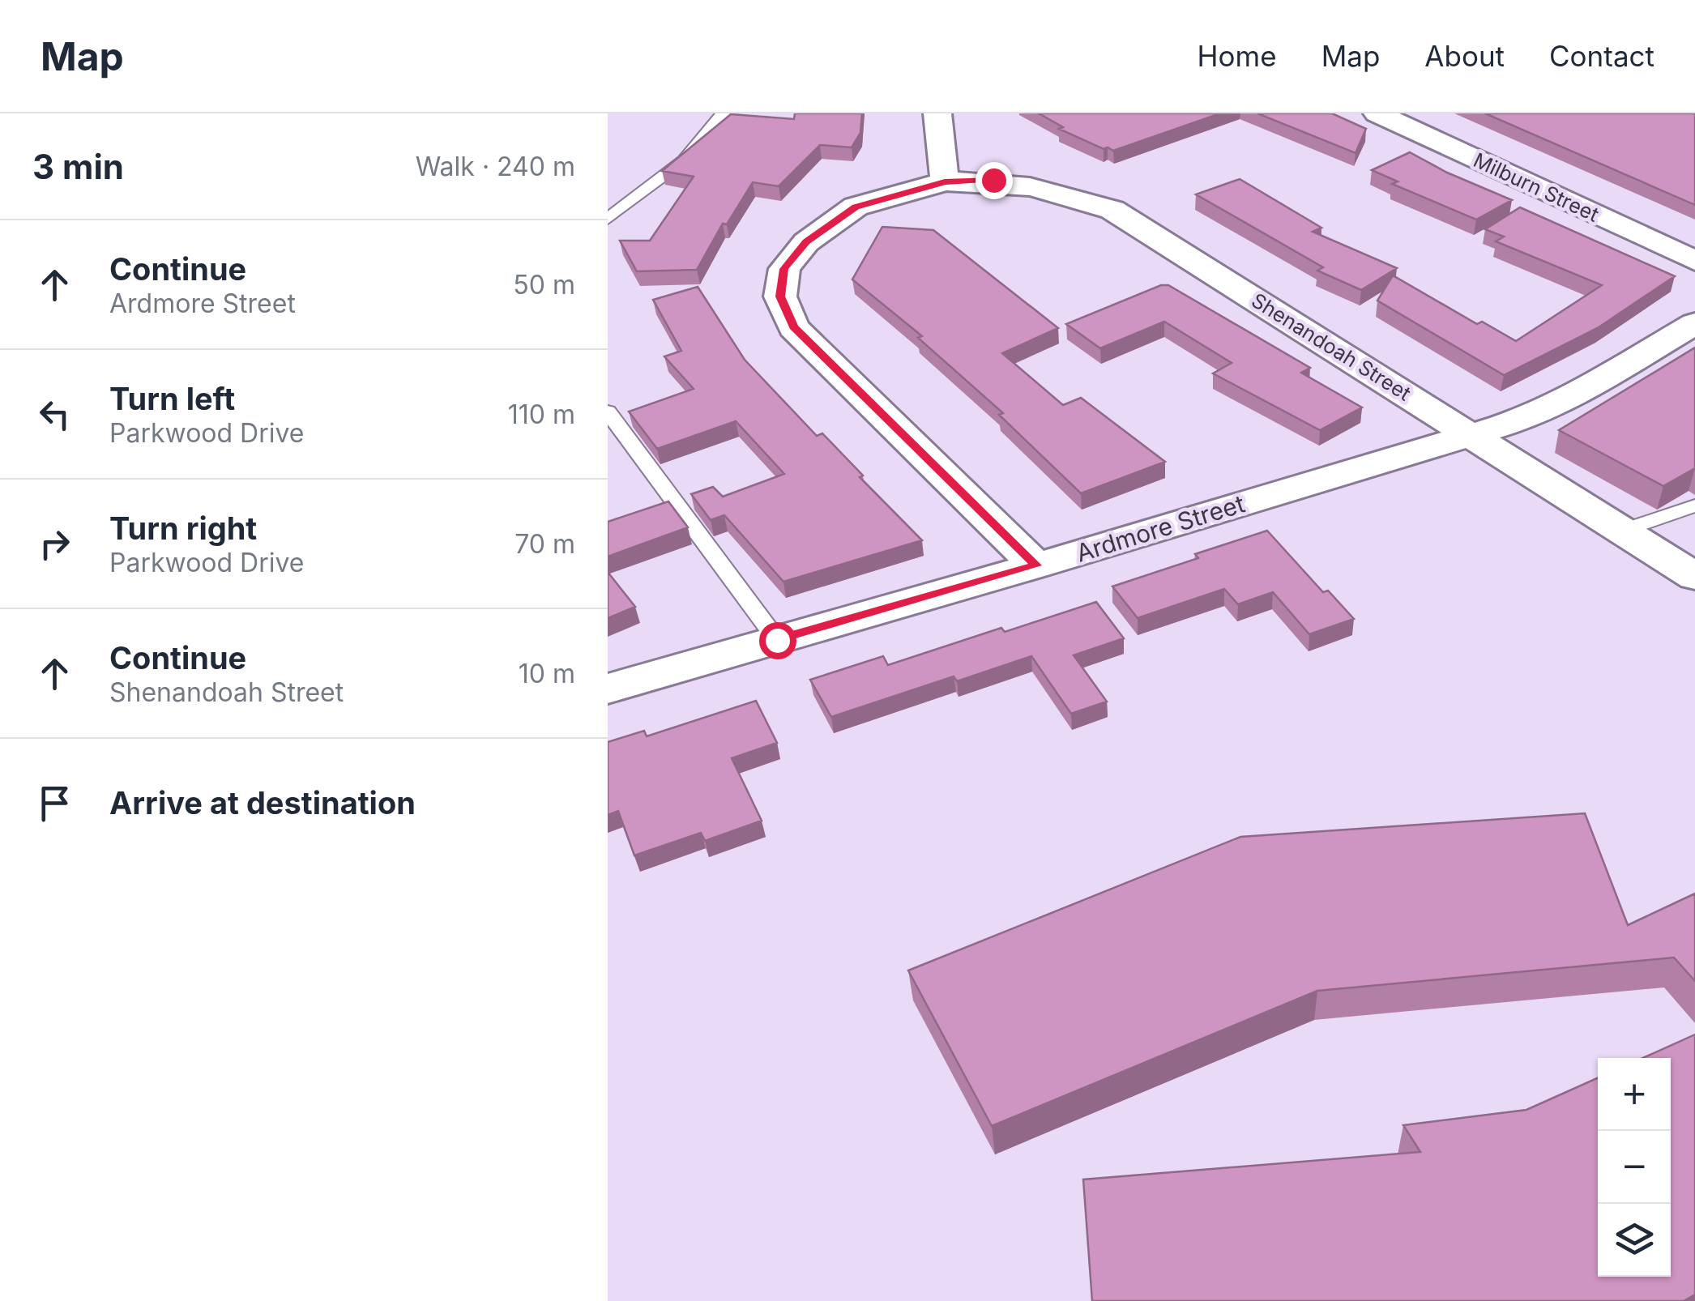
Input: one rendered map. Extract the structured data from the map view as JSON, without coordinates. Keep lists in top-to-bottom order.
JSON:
{
  "streets": {
    "street": ["Milburn Street", "Shenandoah Street", "Ardmore Street"]
  },
  "crossings": [
    ["Shenandoah Street", "Ardmore Street"]
  ],
  "page": {
    "header": "Map",
    "nav": [
      "Home",
      "Map",
      "About",
      "Contact"
    ],
    "heading": ["3 min", "Walk · 240 m"],
    "list": [
      ["Continue", "Ardmore Street", "50 m"],
      ["Turn left", "Parkwood Drive", "110 m"],
      ["Turn right", "Parkwood Drive", "70 m"],
      ["Continue", "Shenandoah Street", "10 m"],
      "Arrive at destination"
    ],
    "map_buttons": ["+", "−"]
  }
}
